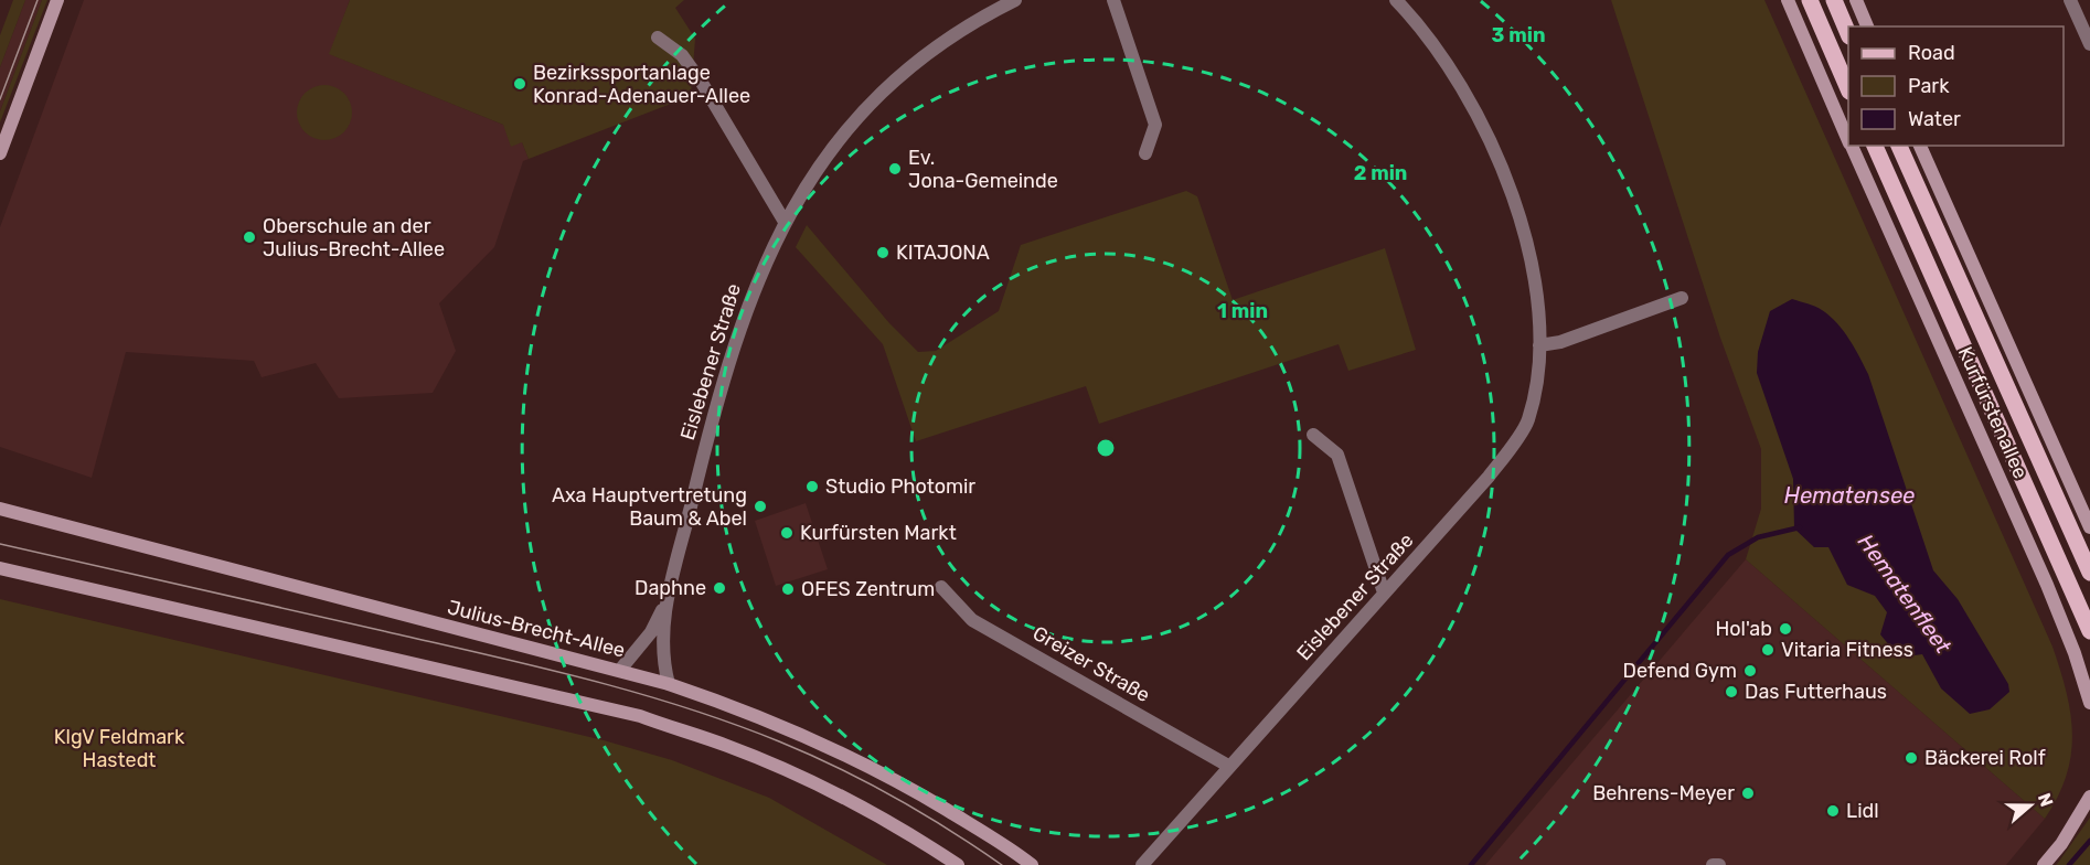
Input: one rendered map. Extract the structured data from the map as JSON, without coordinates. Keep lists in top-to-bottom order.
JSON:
{
  "streets": {
    "main road": ["Kurfürstenallee", "Julius-Brecht-Allee"],
    "street": ["Eislebener Straße", "Greizer Straße"]
  },
  "crossings": [
    ["Eislebener Straße", "Julius-Brecht-Allee"],
    ["Eislebener Straße", "Greizer Straße"]
  ],
  "water": ["Hematensee", "Hematenfleet"],
  "parks": ["KlgV Feldmark Hastedt"],
  "places": [
    "Bezirkssportanlage Konrad-Adenauer-Allee",
    "Ev. Jona-Gemeinde",
    "Oberschule an der Julius-Brecht-Allee",
    "KITAJONA",
    "Studio Photomir",
    "Axa Hauptvertretung Baum & Abel",
    "Kurfürsten Markt",
    "Daphne",
    "OFES Zentrum",
    "Hol'ab",
    "Vitaria Fitness",
    "Defend Gym",
    "Das Futterhaus",
    "Bäckerei Rolf",
    "Behrens-Meyer",
    "Lidl"
  ],
  "legend": ["Road", "Park", "Water"],
  "north": "right",
  "rings": ["3 min", "2 min", "1 min"]
}
